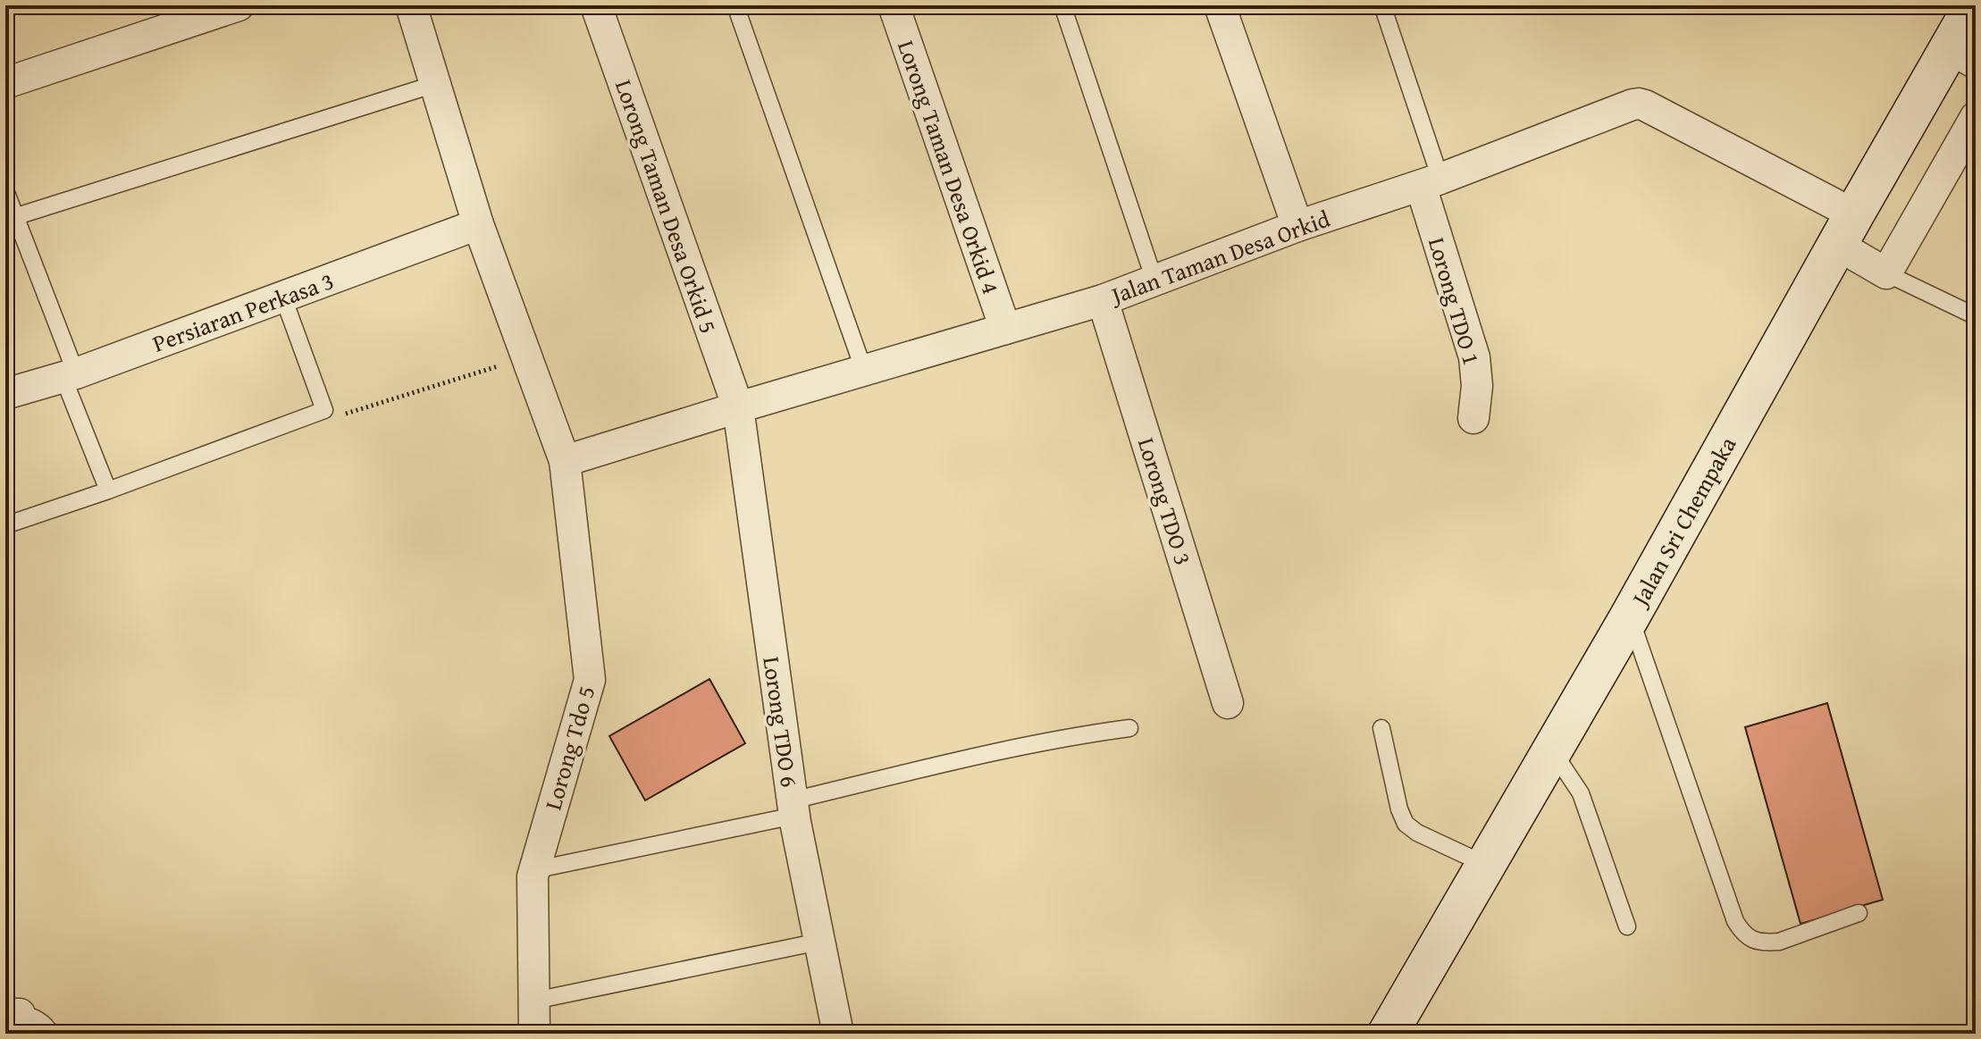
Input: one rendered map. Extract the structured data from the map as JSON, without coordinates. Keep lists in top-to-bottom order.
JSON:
{
  "streets": {
    "main road": ["Jalan Sri Chempaka"],
    "street": [
      "Lorong Taman Desa Orkid 4",
      "Lorong Taman Desa Orkid 5",
      "Jalan Taman Desa Orkid",
      "Lorong TDO 1",
      "Persiaran Perkasa 3",
      "Lorong TDO 3",
      "Lorong TDO 6",
      "Lorong Tdo 5"
    ]
  },
  "crossings": [
    ["Lorong Taman Desa Orkid 4", "Jalan Taman Desa Orkid"],
    ["Lorong Taman Desa Orkid 5", "Jalan Taman Desa Orkid"],
    ["Lorong Taman Desa Orkid 5", "Lorong TDO 6"],
    ["Jalan Taman Desa Orkid", "Lorong TDO 1"],
    ["Jalan Taman Desa Orkid", "Lorong TDO 3"],
    ["Jalan Taman Desa Orkid", "Jalan Sri Chempaka"],
    ["Jalan Taman Desa Orkid", "Lorong TDO 6"],
    ["Jalan Taman Desa Orkid", "Lorong Tdo 5"]
  ]
}
